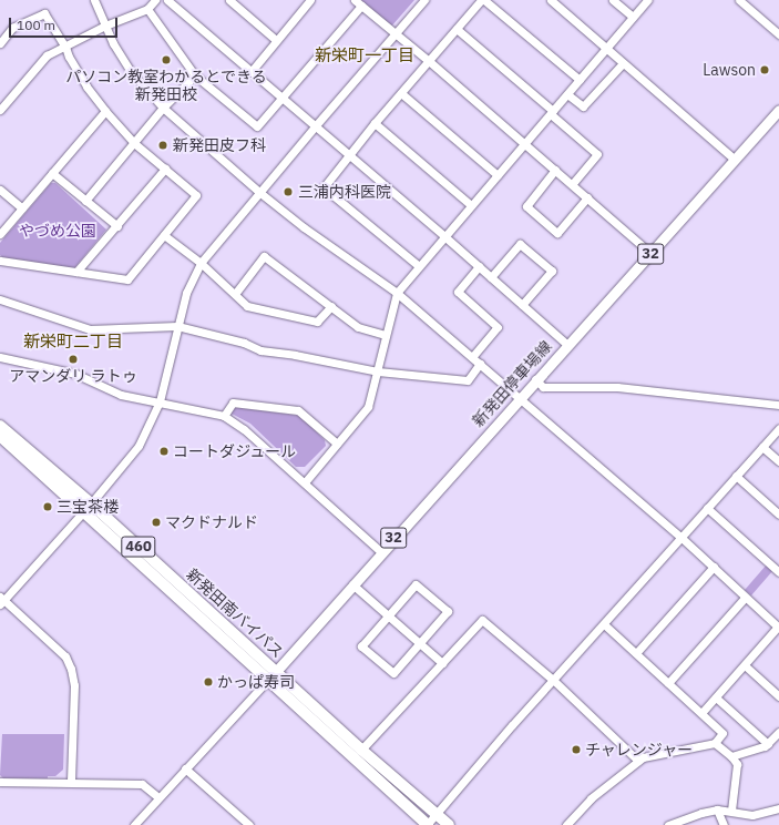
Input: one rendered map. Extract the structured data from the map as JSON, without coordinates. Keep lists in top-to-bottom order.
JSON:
{
  "streets": {
    "highway": ["460", "新発田南バイパス"],
    "main road": ["32", "新発田停車場線"]
  },
  "crossings": [
    ["新発田停車場線", "新発田南バイパス"]
  ],
  "districts": ["新栄町一丁目", "新栄町二丁目"],
  "parks": ["やづめ公園"],
  "places": [
    "パソコン教室わかるとできる 新発田校",
    "Lawson",
    "新発田皮フ科",
    "三浦内科医院",
    "アマンダリ ラトゥ",
    "コートダジュール",
    "三宝茶楼",
    "マクドナルド",
    "かっぱ寿司",
    "チャレンジャー"
  ],
  "scale_bar": "100 m"
}
